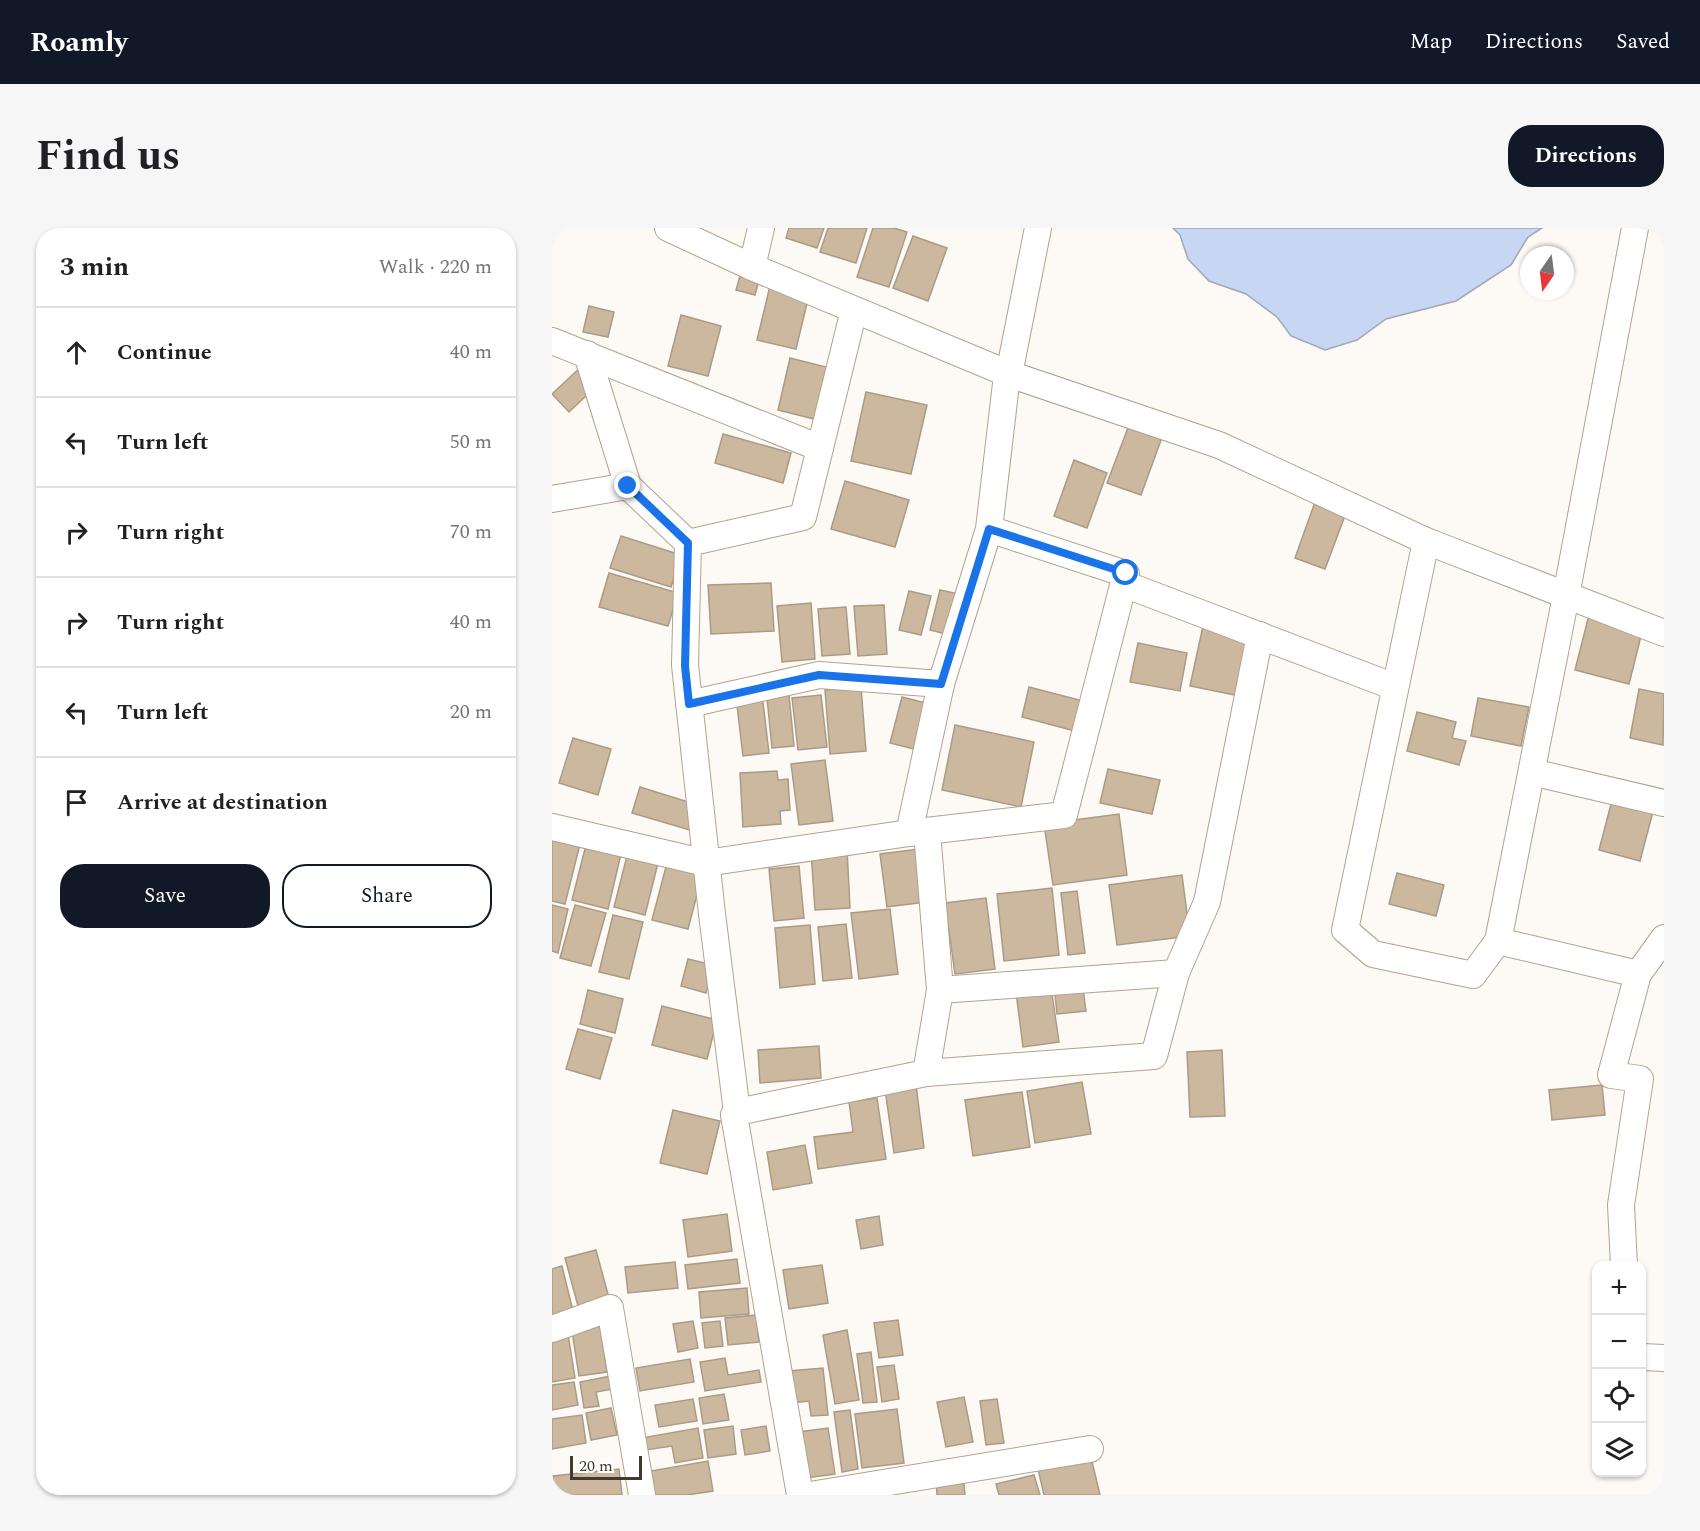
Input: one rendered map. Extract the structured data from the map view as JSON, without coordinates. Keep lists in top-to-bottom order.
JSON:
{
  "scale_bar": "20 m",
  "north": "bottom",
  "page": {
    "header": "Roamly",
    "nav": ["Map", "Directions", "Saved"],
    "title": "Find us",
    "buttons": [
      "Directions",
      ["Save", "Share"]
    ],
    "heading": ["3 min", "Walk · 220 m"],
    "list": [
      ["Continue", "40 m"],
      ["Turn left", "50 m"],
      ["Turn right", "70 m"],
      ["Turn right", "40 m"],
      ["Turn left", "20 m"],
      "Arrive at destination"
    ],
    "map_buttons": ["+", "−"],
    "scale": "20 m"
  }
}
